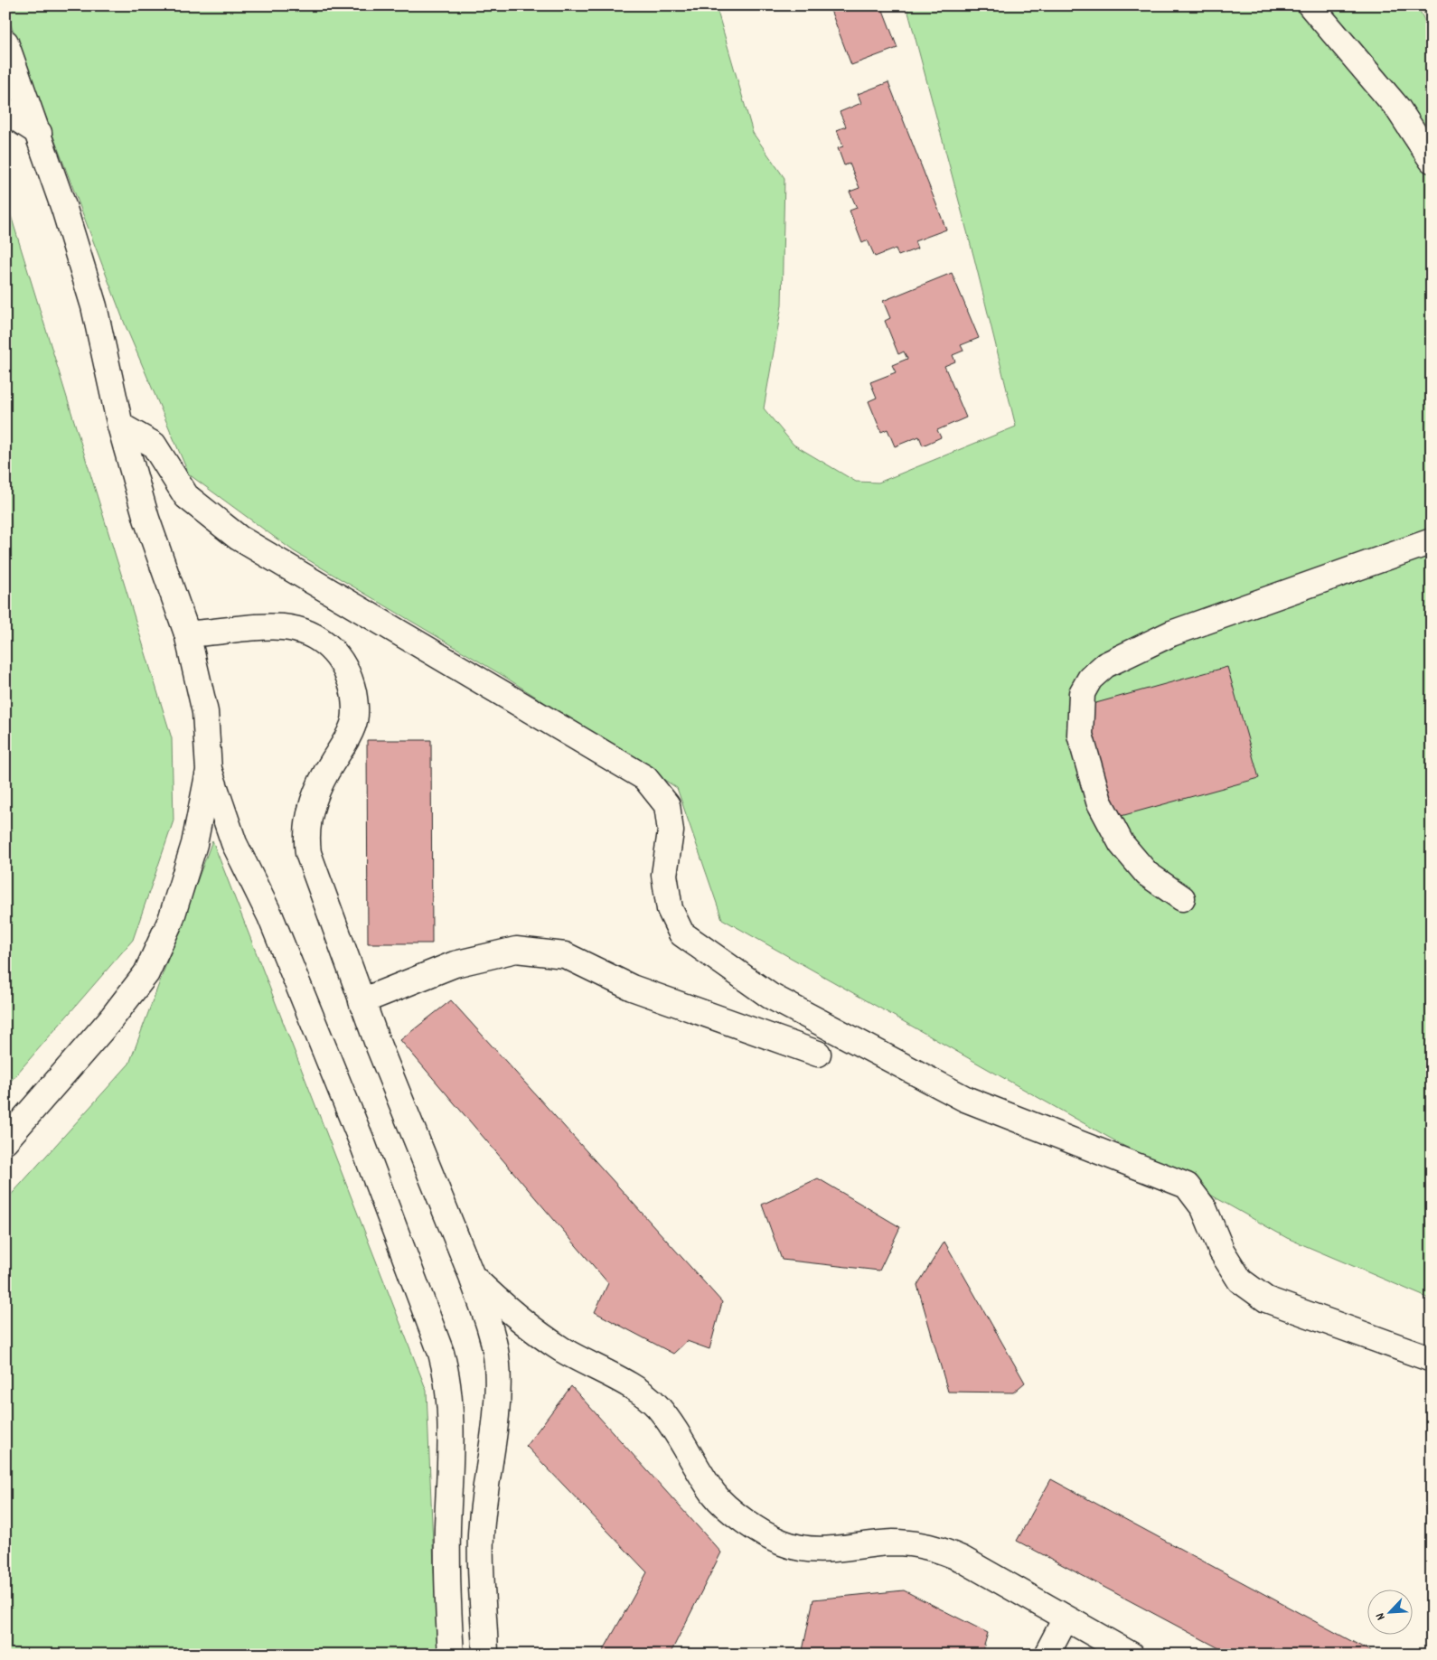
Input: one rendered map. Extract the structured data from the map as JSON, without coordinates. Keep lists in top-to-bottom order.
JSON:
{
  "north": "bottom left"
}
